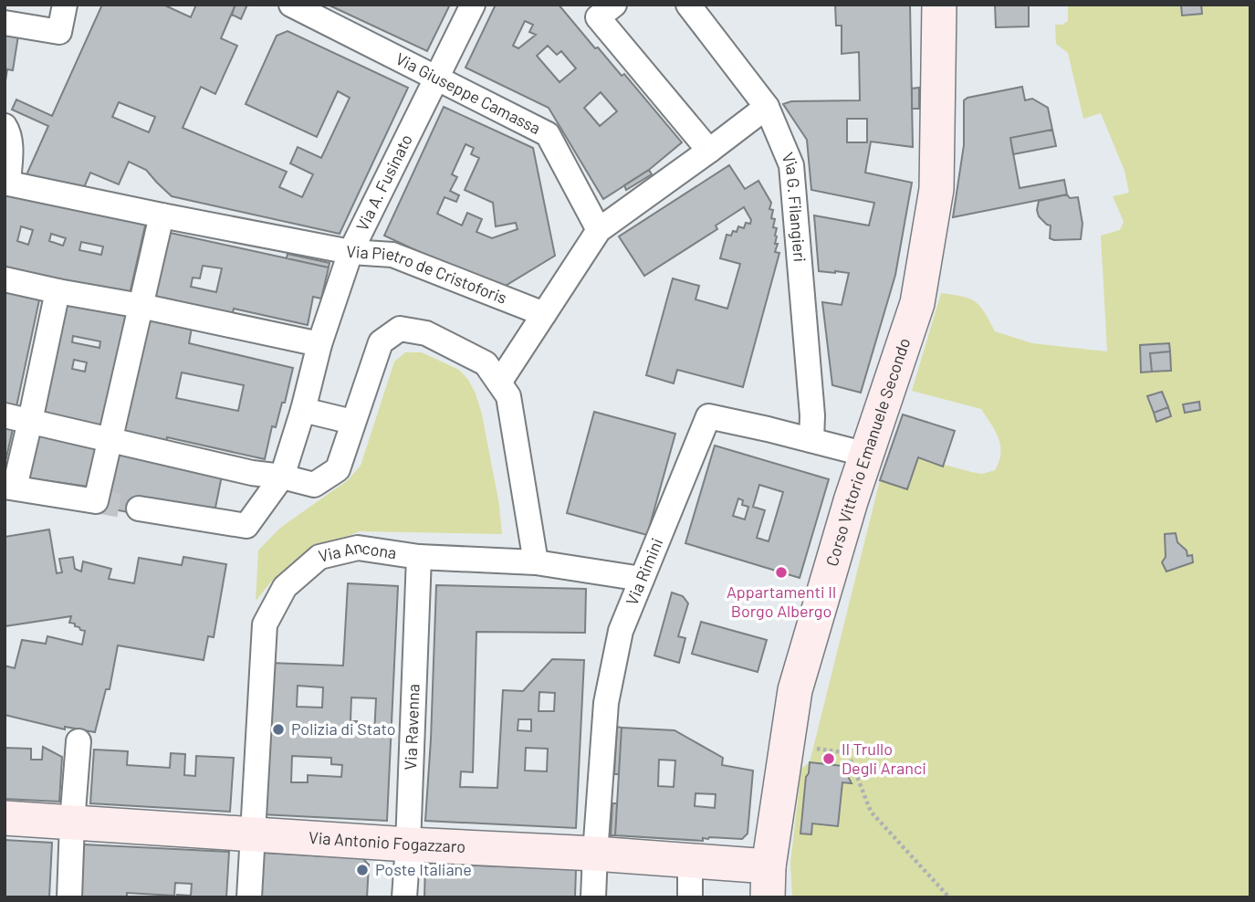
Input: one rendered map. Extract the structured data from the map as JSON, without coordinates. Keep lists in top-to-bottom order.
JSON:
{
  "streets": {
    "street": [
      "Via Giuseppe Camassa",
      "Via A. Fusinato",
      "Via G. Filangieri",
      "Via Pietro de Cristoforis",
      "Corso Vittorio Emanuele Secondo",
      "Via Ancona",
      "Via Rimini",
      "Via Ravenna",
      "Via Antonio Fogazzaro"
    ]
  },
  "crossings": [
    ["Via Giuseppe Camassa", "Via A. Fusinato"],
    ["Via A. Fusinato", "Via Pietro de Cristoforis"],
    ["Via G. Filangieri", "Via Rimini"],
    ["Corso Vittorio Emanuele Secondo", "Via Rimini"],
    ["Corso Vittorio Emanuele Secondo", "Via Antonio Fogazzaro"],
    ["Via Ancona", "Via Rimini"],
    ["Via Ancona", "Via Ravenna"],
    ["Via Ancona", "Via Antonio Fogazzaro"],
    ["Via Rimini", "Via Antonio Fogazzaro"],
    ["Via Ravenna", "Via Antonio Fogazzaro"]
  ],
  "places": [
    "Appartamenti Il Borgo Albergo",
    "Polizia di Stato",
    "Il Trullo Degli Aranci",
    "Poste Italiane"
  ]
}
